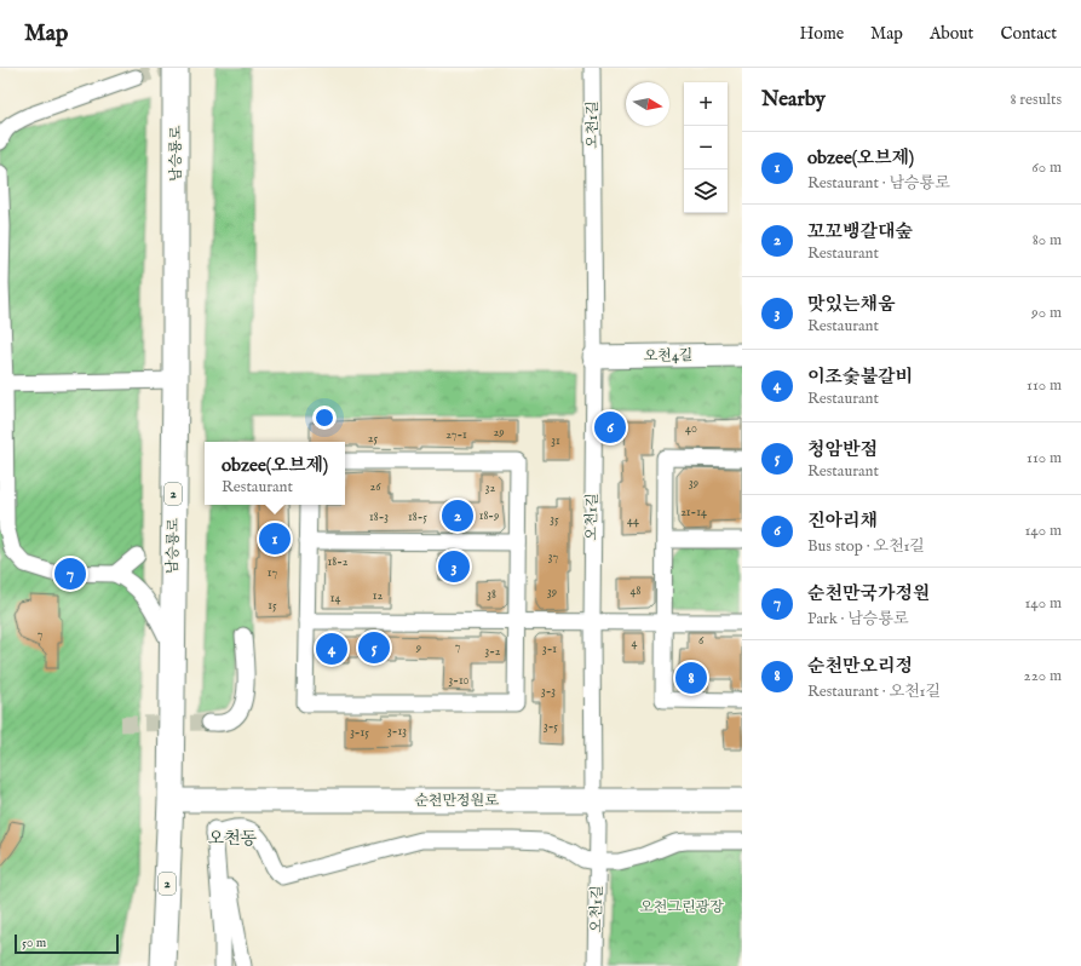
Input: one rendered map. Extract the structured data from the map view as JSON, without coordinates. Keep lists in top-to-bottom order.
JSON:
{
  "streets": {
    "main road": [
      "남승룡로",
      "오천4길",
      "2",
      "순천만정원로"
    ],
    "street": ["오천1길"]
  },
  "crossings": [
    ["오천1길", "오천4길"],
    ["오천1길", "순천만정원로"],
    ["남승룡로", "순천만정원로"]
  ],
  "districts": ["오천동"],
  "parks": ["오천그린광장"],
  "house_numbers": [
    "40",
    "29",
    "27-1",
    "25",
    "31",
    "39",
    "26",
    "32",
    "21-14",
    "18-9",
    "18-3",
    "18-5",
    "35",
    "44",
    "37",
    "18-2",
    "17",
    "48",
    "39",
    "38",
    "12",
    "14",
    "15",
    "7",
    "6",
    "4",
    "7",
    "9",
    "3-1",
    "3-2",
    "3-10",
    "3-3",
    "3-5",
    "3-13",
    "3-15"
  ],
  "scale_bar": "50 m",
  "north": "right",
  "page": {
    "header": "Map",
    "nav": [
      "Home",
      "Map",
      "About",
      "Contact"
    ],
    "heading": ["Nearby", "8 results"],
    "map_buttons": ["+", "−"],
    "list": [
      {
        "mark": "1",
        "name": "obzee(오브제)",
        "note": "Restaurant · 남승룡로",
        "value": "60 m"
      },
      {
        "mark": "2",
        "name": "꼬꼬뱅갈대숲",
        "note": "Restaurant",
        "value": "80 m"
      },
      {
        "mark": "3",
        "name": "맛있는채움",
        "note": "Restaurant",
        "value": "90 m"
      },
      {
        "mark": "4",
        "name": "이조숯불갈비",
        "note": "Restaurant",
        "value": "110 m"
      },
      {
        "mark": "5",
        "name": "청암반점",
        "note": "Restaurant",
        "value": "110 m"
      },
      {
        "mark": "6",
        "name": "진아리채",
        "note": "Bus stop · 오천1길",
        "value": "140 m"
      },
      {
        "mark": "7",
        "name": "순천만국가정원",
        "note": "Park · 남승룡로",
        "value": "140 m"
      },
      {
        "mark": "8",
        "name": "순천만오리정",
        "note": "Restaurant · 오천1길",
        "value": "220 m"
      }
    ],
    "pins": [
      "6",
      "2",
      "1",
      "3",
      "7",
      "5",
      "4",
      "8"
    ],
    "popup": ["obzee(오브제)", "Restaurant"],
    "scale": "50 m"
  }
}
